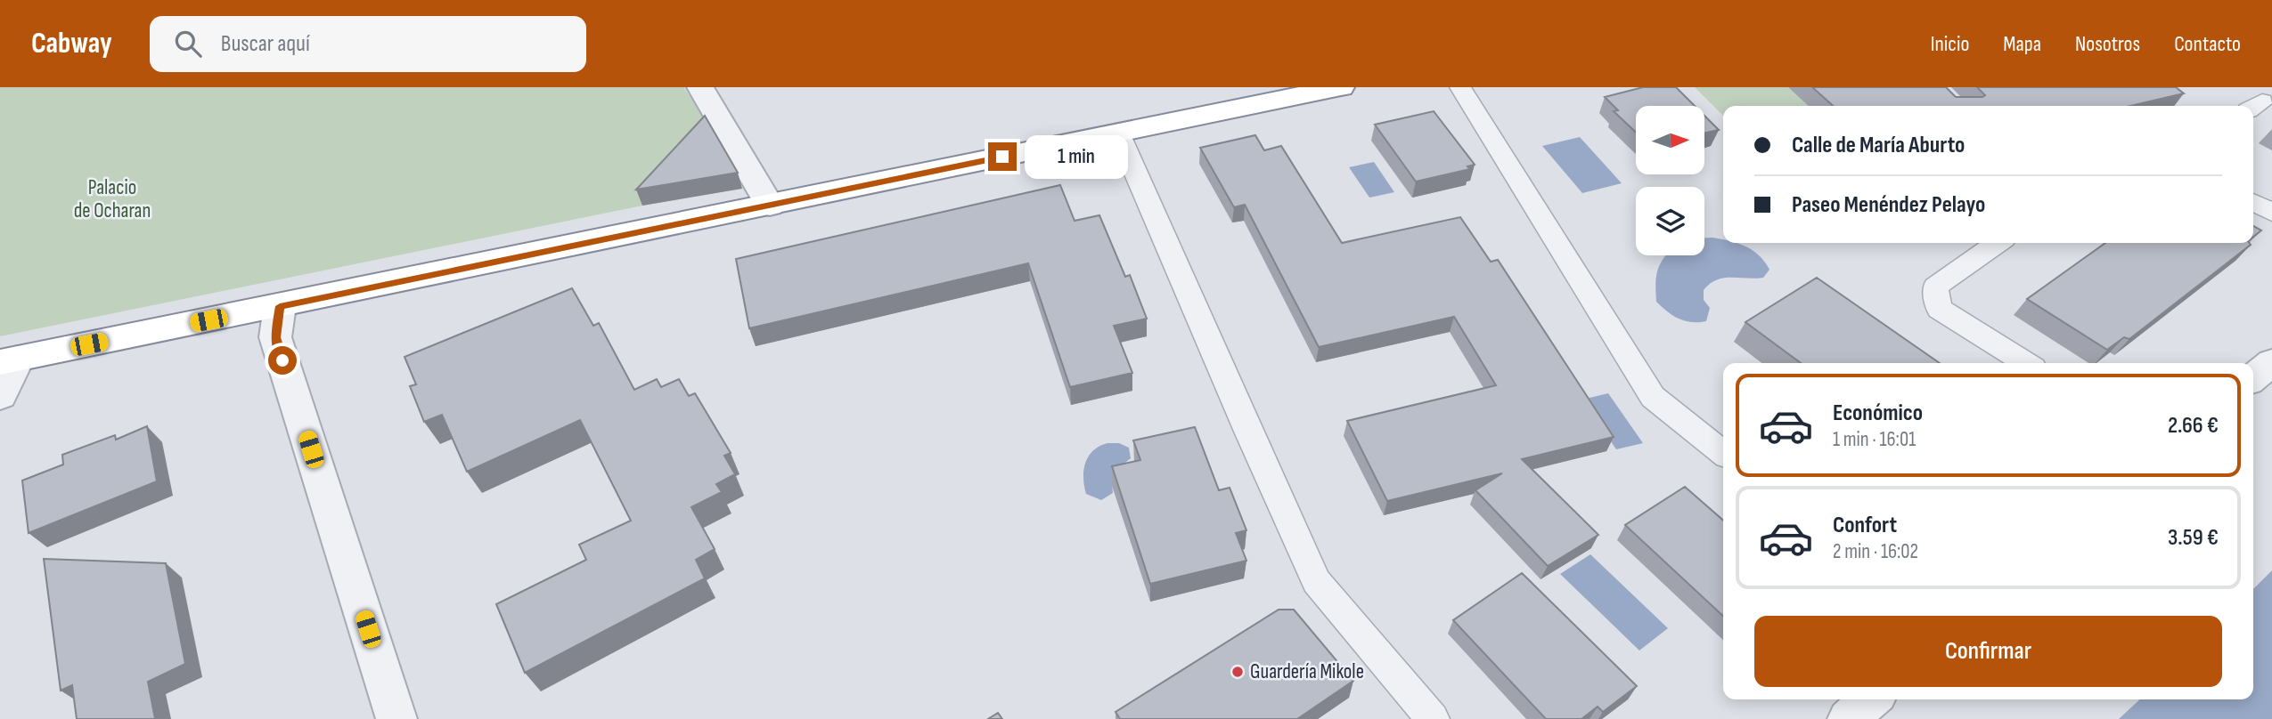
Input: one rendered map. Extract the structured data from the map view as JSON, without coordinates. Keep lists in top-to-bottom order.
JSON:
{
  "parks": ["Palacio de Ocharan"],
  "places": ["Guardería Mikole"],
  "north": "right",
  "page": {
    "header": "Cabway",
    "search": "Buscar aquí",
    "nav": [
      "Inicio",
      "Mapa",
      "Nosotros",
      "Contacto"
    ],
    "banner": ["Calle de María Aburto", "Paseo Menéndez Pelayo"],
    "bubble": "1 min",
    "list": [
      {
        "name": "Económico",
        "note": "1 min · 16:01",
        "value": "2.66 €"
      },
      {
        "name": "Confort",
        "note": "2 min · 16:02",
        "value": "3.59 €"
      }
    ],
    "buttons": "Confirmar"
  }
}
